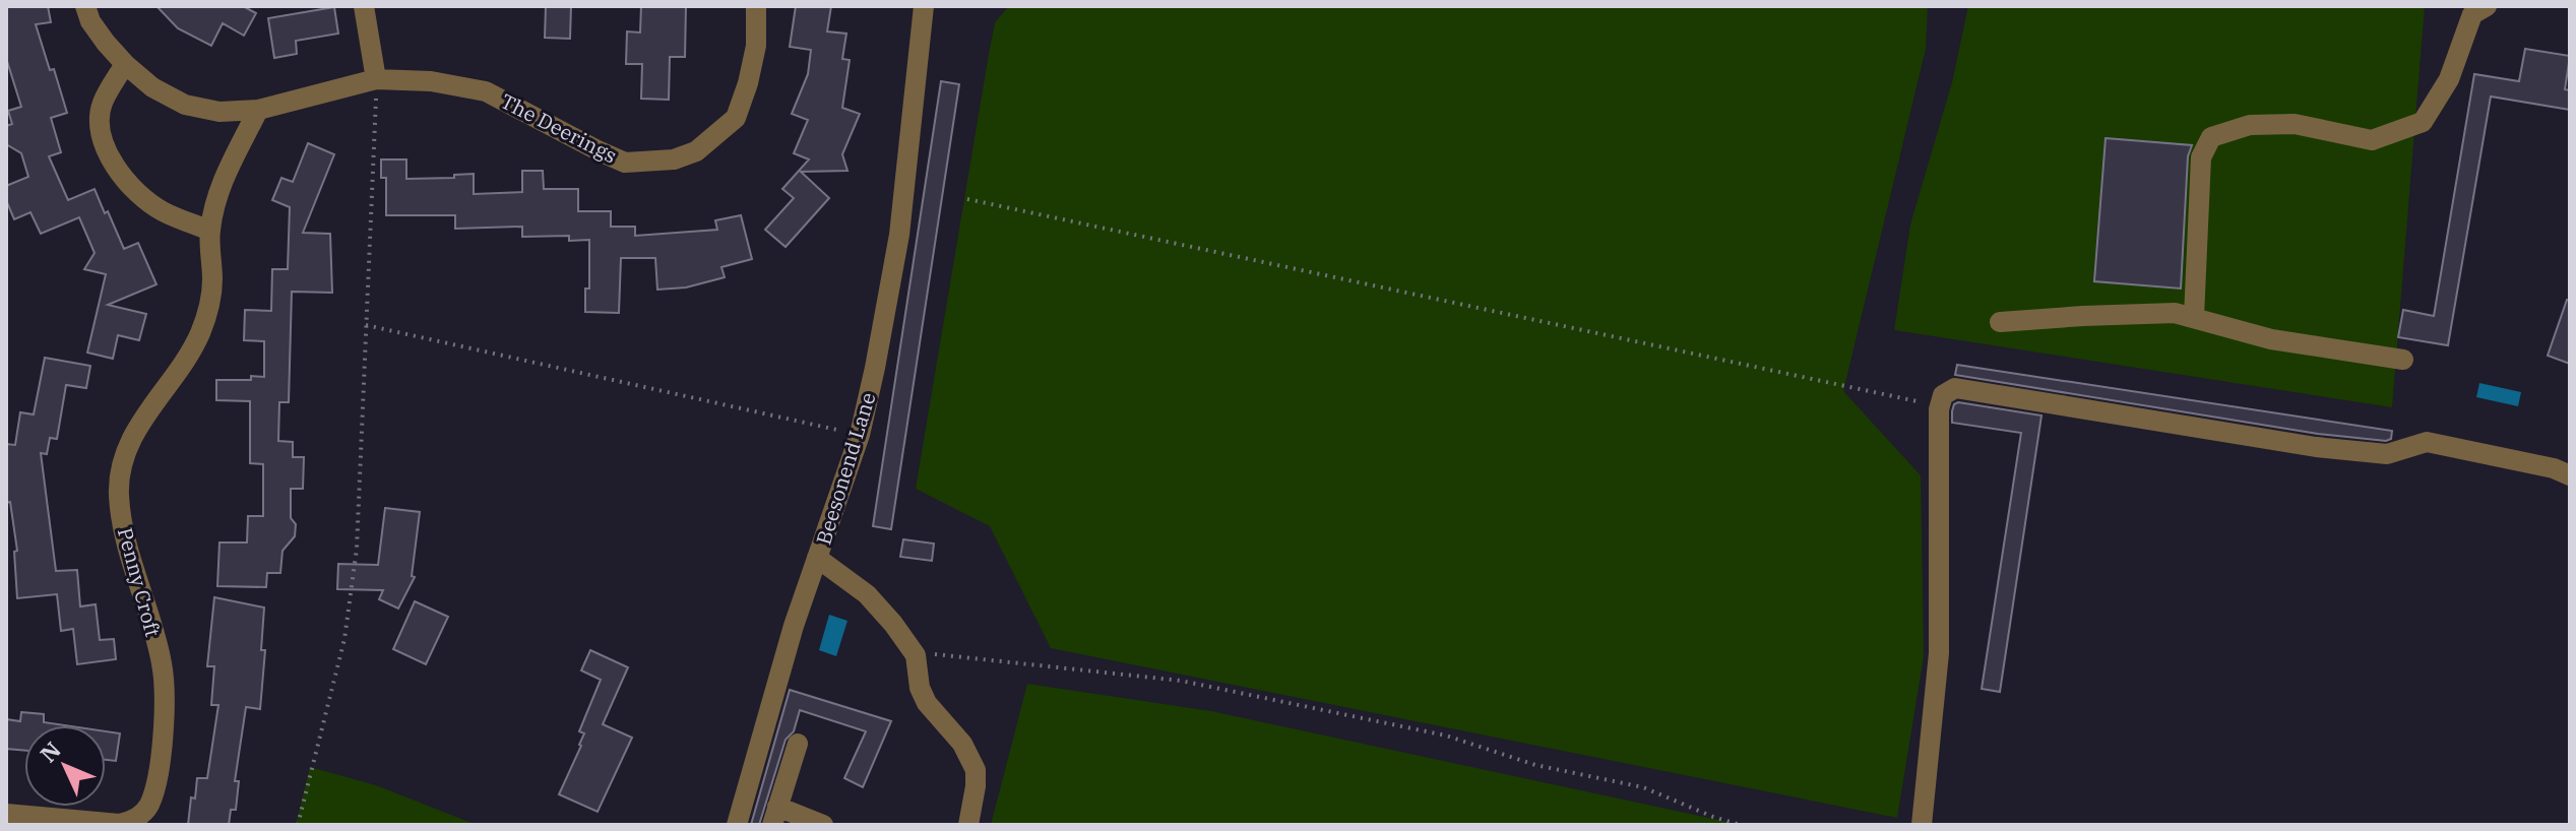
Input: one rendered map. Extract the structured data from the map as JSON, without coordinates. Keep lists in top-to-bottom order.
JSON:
{
  "streets": {
    "street": ["The Deerings", "Beesonend Lane", "Penny Croft"]
  },
  "north": "top left"
}
